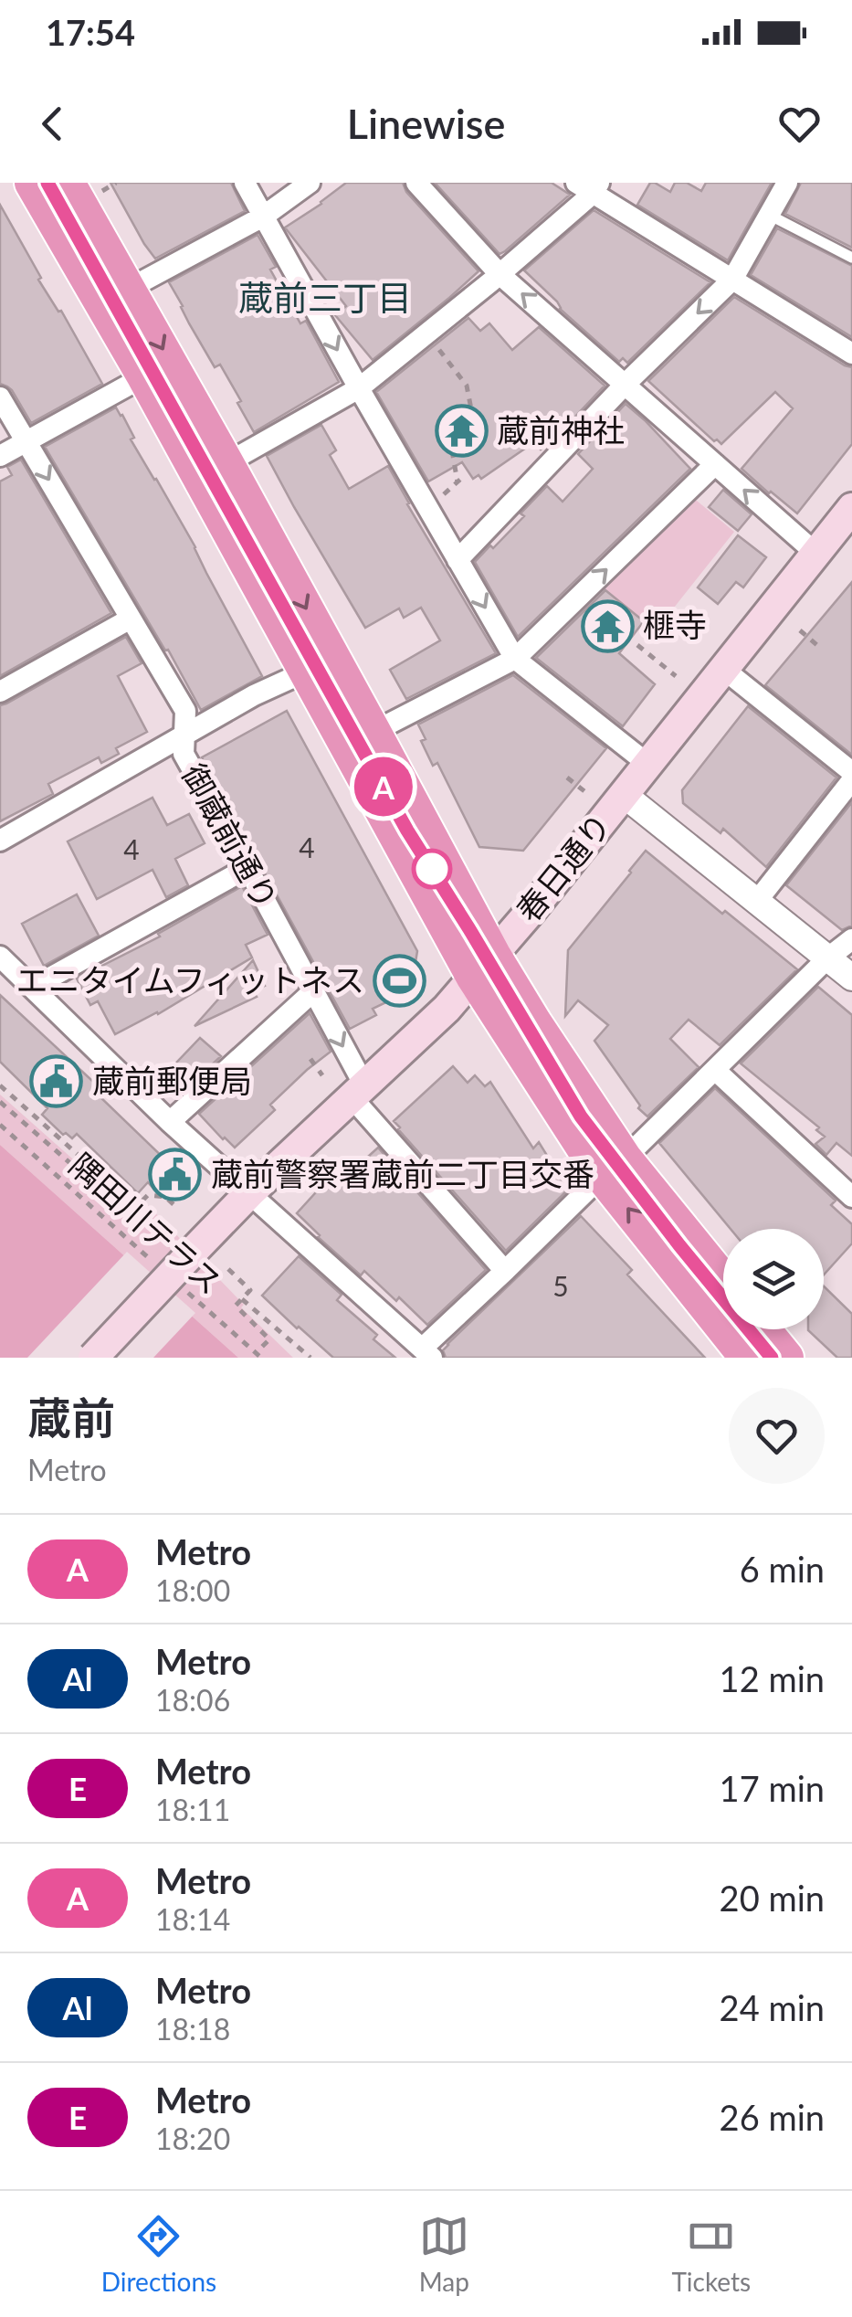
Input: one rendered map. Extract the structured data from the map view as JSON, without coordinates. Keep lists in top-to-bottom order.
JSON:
{
  "streets": {
    "main road": ["春日通り"],
    "street": ["御蔵前通り"],
    "path": ["隅田川テラス"]
  },
  "crossings": [
    ["御蔵前通り", "春日通り"]
  ],
  "districts": ["蔵前三丁目"],
  "places": {
    "temple": ["蔵前神社", "榧寺"],
    "sports": ["エニタイムフィットネス"],
    "public building": ["蔵前郵便局", "蔵前警察署蔵前二丁目交番"]
  },
  "lines": ["metro line A"],
  "house_numbers": ["4", "4", "5"],
  "page": {
    "status": "17:54",
    "header": "Linewise",
    "on_map": "A",
    "heading": ["蔵前", "Metro"],
    "list": [
      {
        "mark": "A",
        "name": "Metro",
        "note": "18:00",
        "value": "6 min"
      },
      {
        "mark": "Al",
        "name": "Metro",
        "note": "18:06",
        "value": "12 min"
      },
      {
        "mark": "E",
        "name": "Metro",
        "note": "18:11",
        "value": "17 min"
      },
      {
        "mark": "A",
        "name": "Metro",
        "note": "18:14",
        "value": "20 min"
      },
      {
        "mark": "Al",
        "name": "Metro",
        "note": "18:18",
        "value": "24 min"
      },
      {
        "mark": "E",
        "name": "Metro",
        "note": "18:20",
        "value": "26 min"
      }
    ],
    "tabs": ["Directions", "Map", "Tickets"]
  }
}
